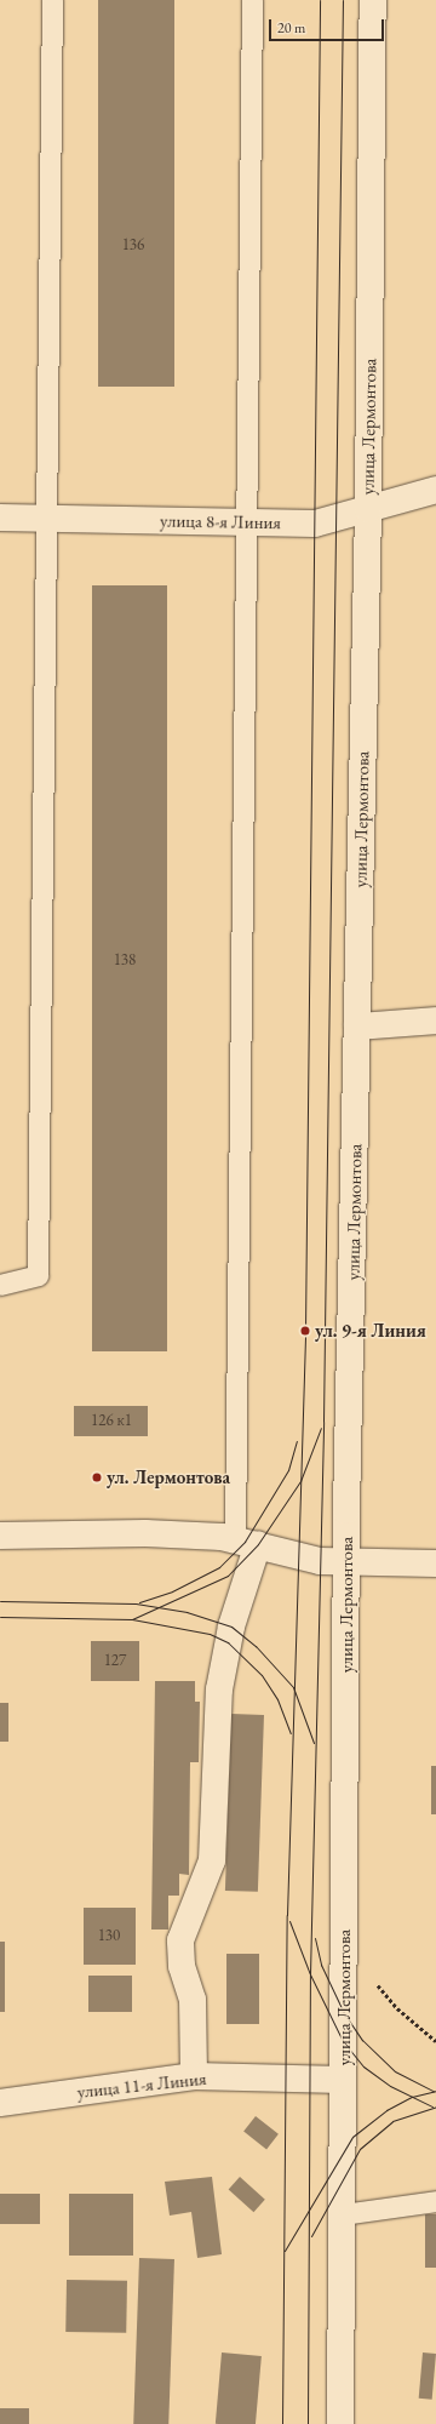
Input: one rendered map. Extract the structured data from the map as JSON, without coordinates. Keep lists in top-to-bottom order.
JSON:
{
  "streets": {
    "main road": ["улица Лермонтова", "улица 8-я Линия", "улица 11-я Линия"]
  },
  "crossings": [
    ["улица Лермонтова", "улица 8-я Линия"],
    ["улица Лермонтова", "улица 11-я Линия"]
  ],
  "places": ["ул. 9-я Линия", "ул. Лермонтова"],
  "house_numbers": [
    "136",
    "138",
    "126 к1",
    "127",
    "130"
  ],
  "scale_bar": "20 m"
}
